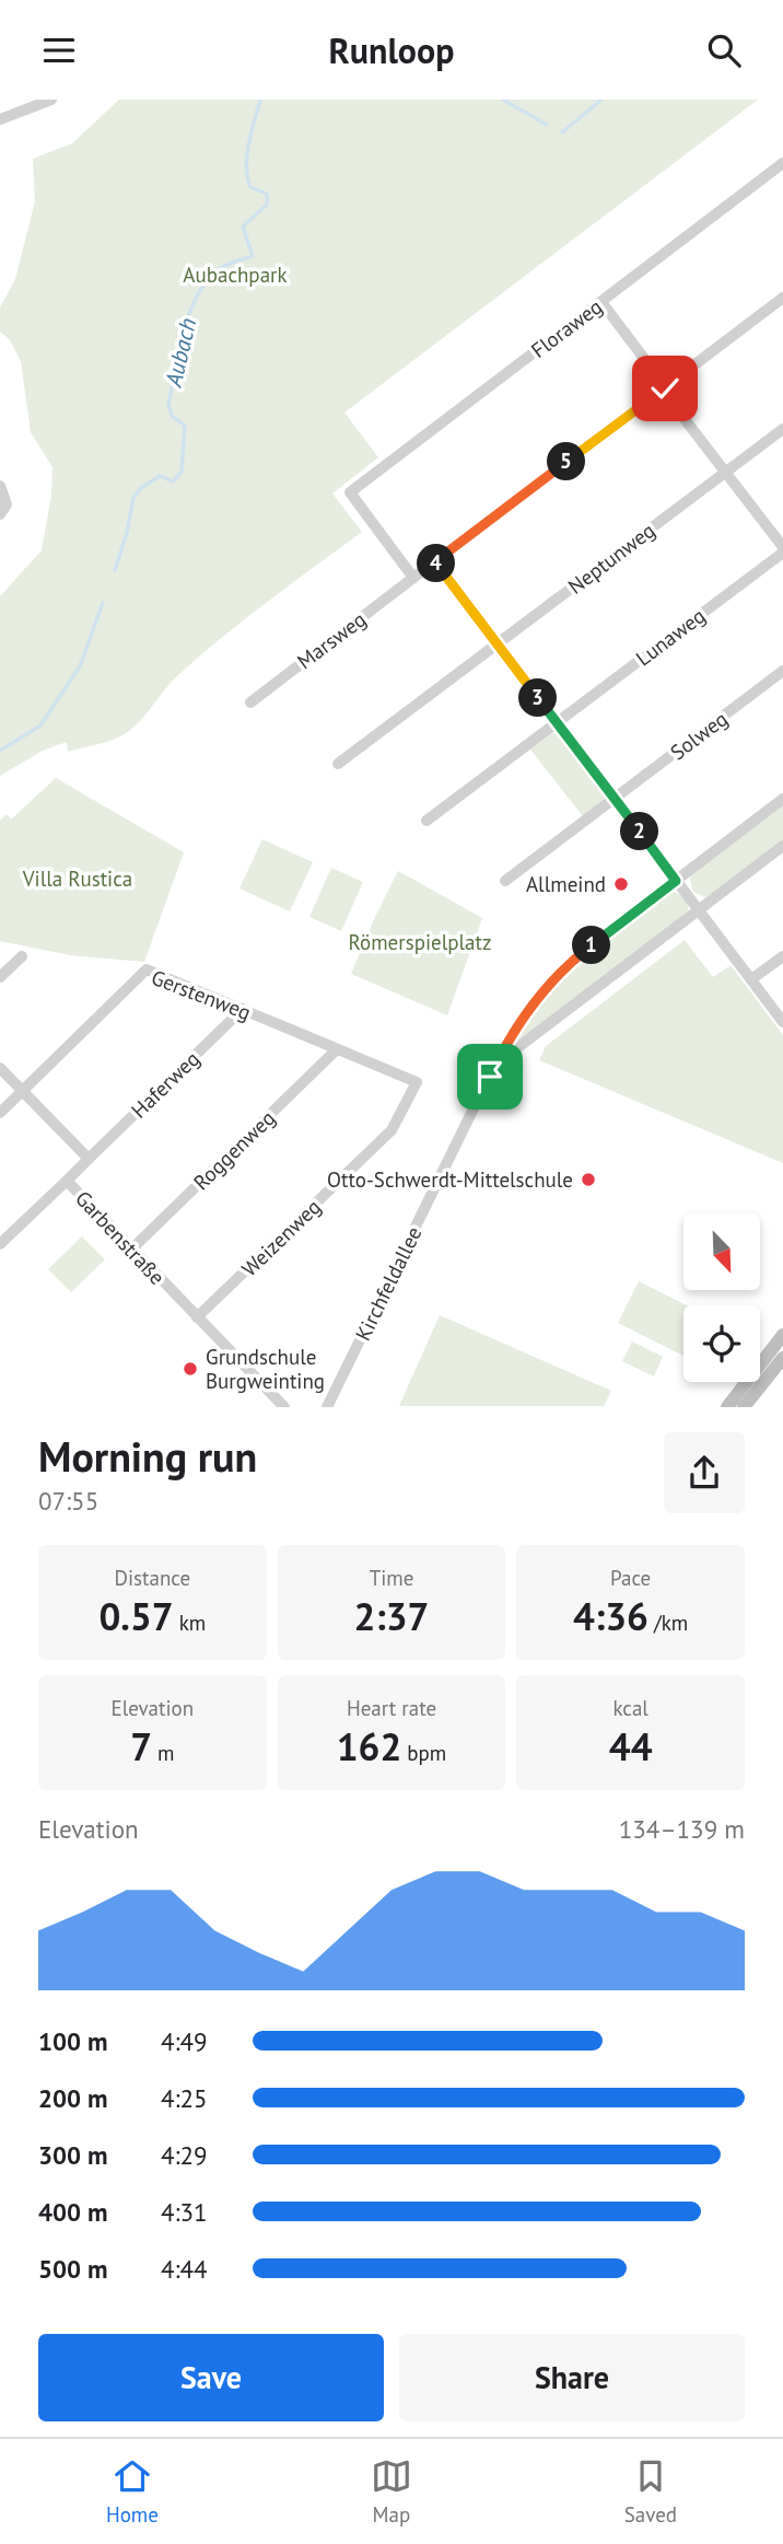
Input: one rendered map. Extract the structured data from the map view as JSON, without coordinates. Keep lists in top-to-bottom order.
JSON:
{
  "streets": {
    "street": [
      "Floraweg",
      "Neptunweg",
      "Lunaweg",
      "Marsweg",
      "Solweg",
      "Gerstenweg",
      "Haferweg",
      "Roggenweg",
      "Garbenstraße",
      "Weizenweg",
      "Kirchfeldallee"
    ]
  },
  "crossings": [
    ["Floraweg", "Marsweg"],
    ["Gerstenweg", "Haferweg"],
    ["Gerstenweg", "Roggenweg"],
    ["Gerstenweg", "Garbenstraße"],
    ["Gerstenweg", "Weizenweg"],
    ["Haferweg", "Garbenstraße"],
    ["Roggenweg", "Garbenstraße"],
    ["Garbenstraße", "Weizenweg"]
  ],
  "water": ["Aubach"],
  "parks": ["Aubachpark", "Villa Rustica", "Römerspielplatz"],
  "places": ["Allmeind", "Otto-Schwerdt-Mittelschule", "Grundschule Burgweinting"],
  "north": "bottom right",
  "page": {
    "header": "Runloop",
    "pins": [
      "5",
      "4",
      "3",
      "2",
      "1"
    ],
    "heading": ["Morning run", "07:55"],
    "stats": [
      ["Distance", "0.57 km"],
      ["Time", "2:37"],
      ["Pace", "4:36 /km"],
      ["Elevation", "7 m"],
      ["Heart rate", "162 bpm"],
      ["kcal", "44"]
    ],
    "chart": ["Elevation", "134–139 m"],
    "list": [
      {
        "name": "100 m",
        "note": "4:49"
      },
      {
        "name": "200 m",
        "note": "4:25"
      },
      {
        "name": "300 m",
        "note": "4:29"
      },
      {
        "name": "400 m",
        "note": "4:31"
      },
      {
        "name": "500 m",
        "note": "4:44"
      }
    ],
    "buttons": ["Save", "Share"],
    "tabs": ["Home", "Map", "Saved"]
  }
}
